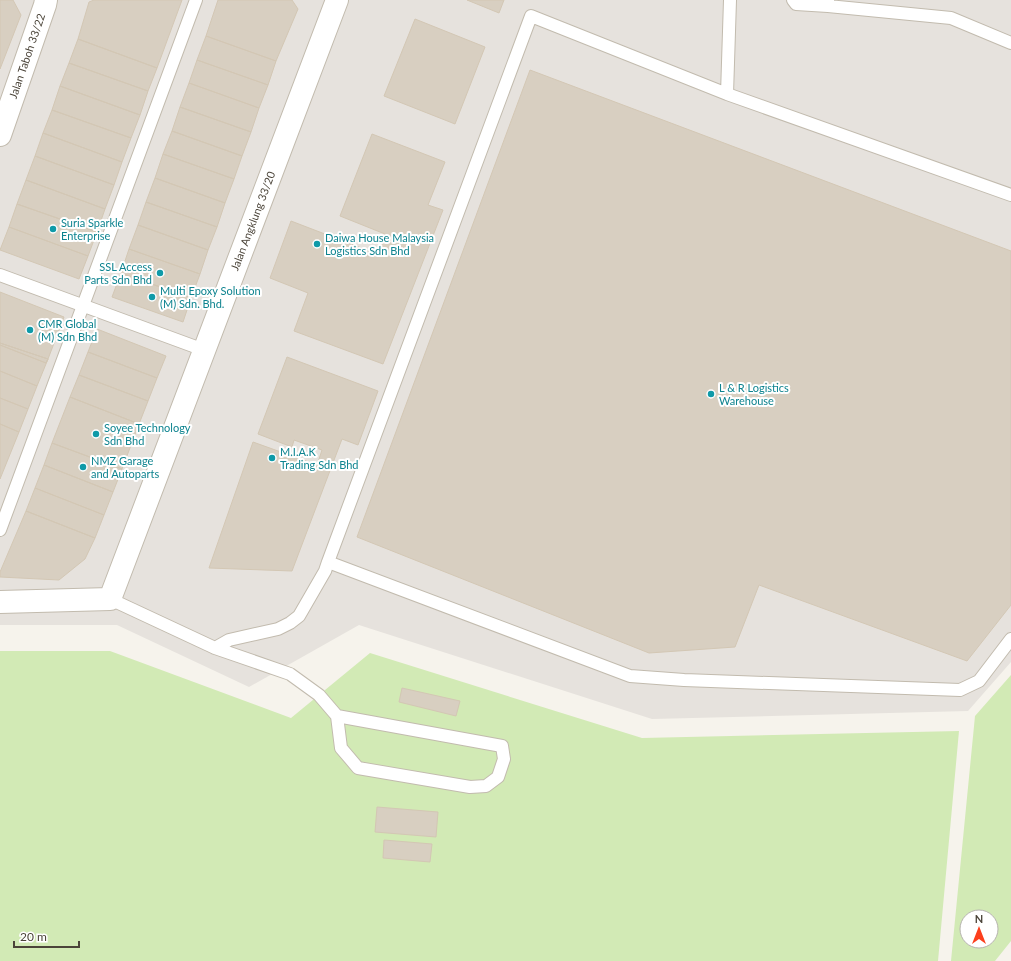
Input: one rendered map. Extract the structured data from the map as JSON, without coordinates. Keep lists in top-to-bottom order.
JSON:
{
  "streets": {
    "street": ["Jalan Taboh 33/22", "Jalan Angklung 33/20"]
  },
  "places": [
    "Suria Sparkle Enterprise",
    "Daiwa House Malaysia Logistics Sdn Bhd",
    "SSL Access Parts Sdn Bhd",
    "Multi Epoxy Solution (M) Sdn. Bhd.",
    "CMR Global (M) Sdn Bhd",
    "L & R Logistics Warehouse",
    "Soyee Technology Sdn Bhd",
    "M.I.A.K Trading Sdn Bhd",
    "NMZ Garage and Autoparts"
  ],
  "scale_bar": "20 m",
  "north": "top"
}
